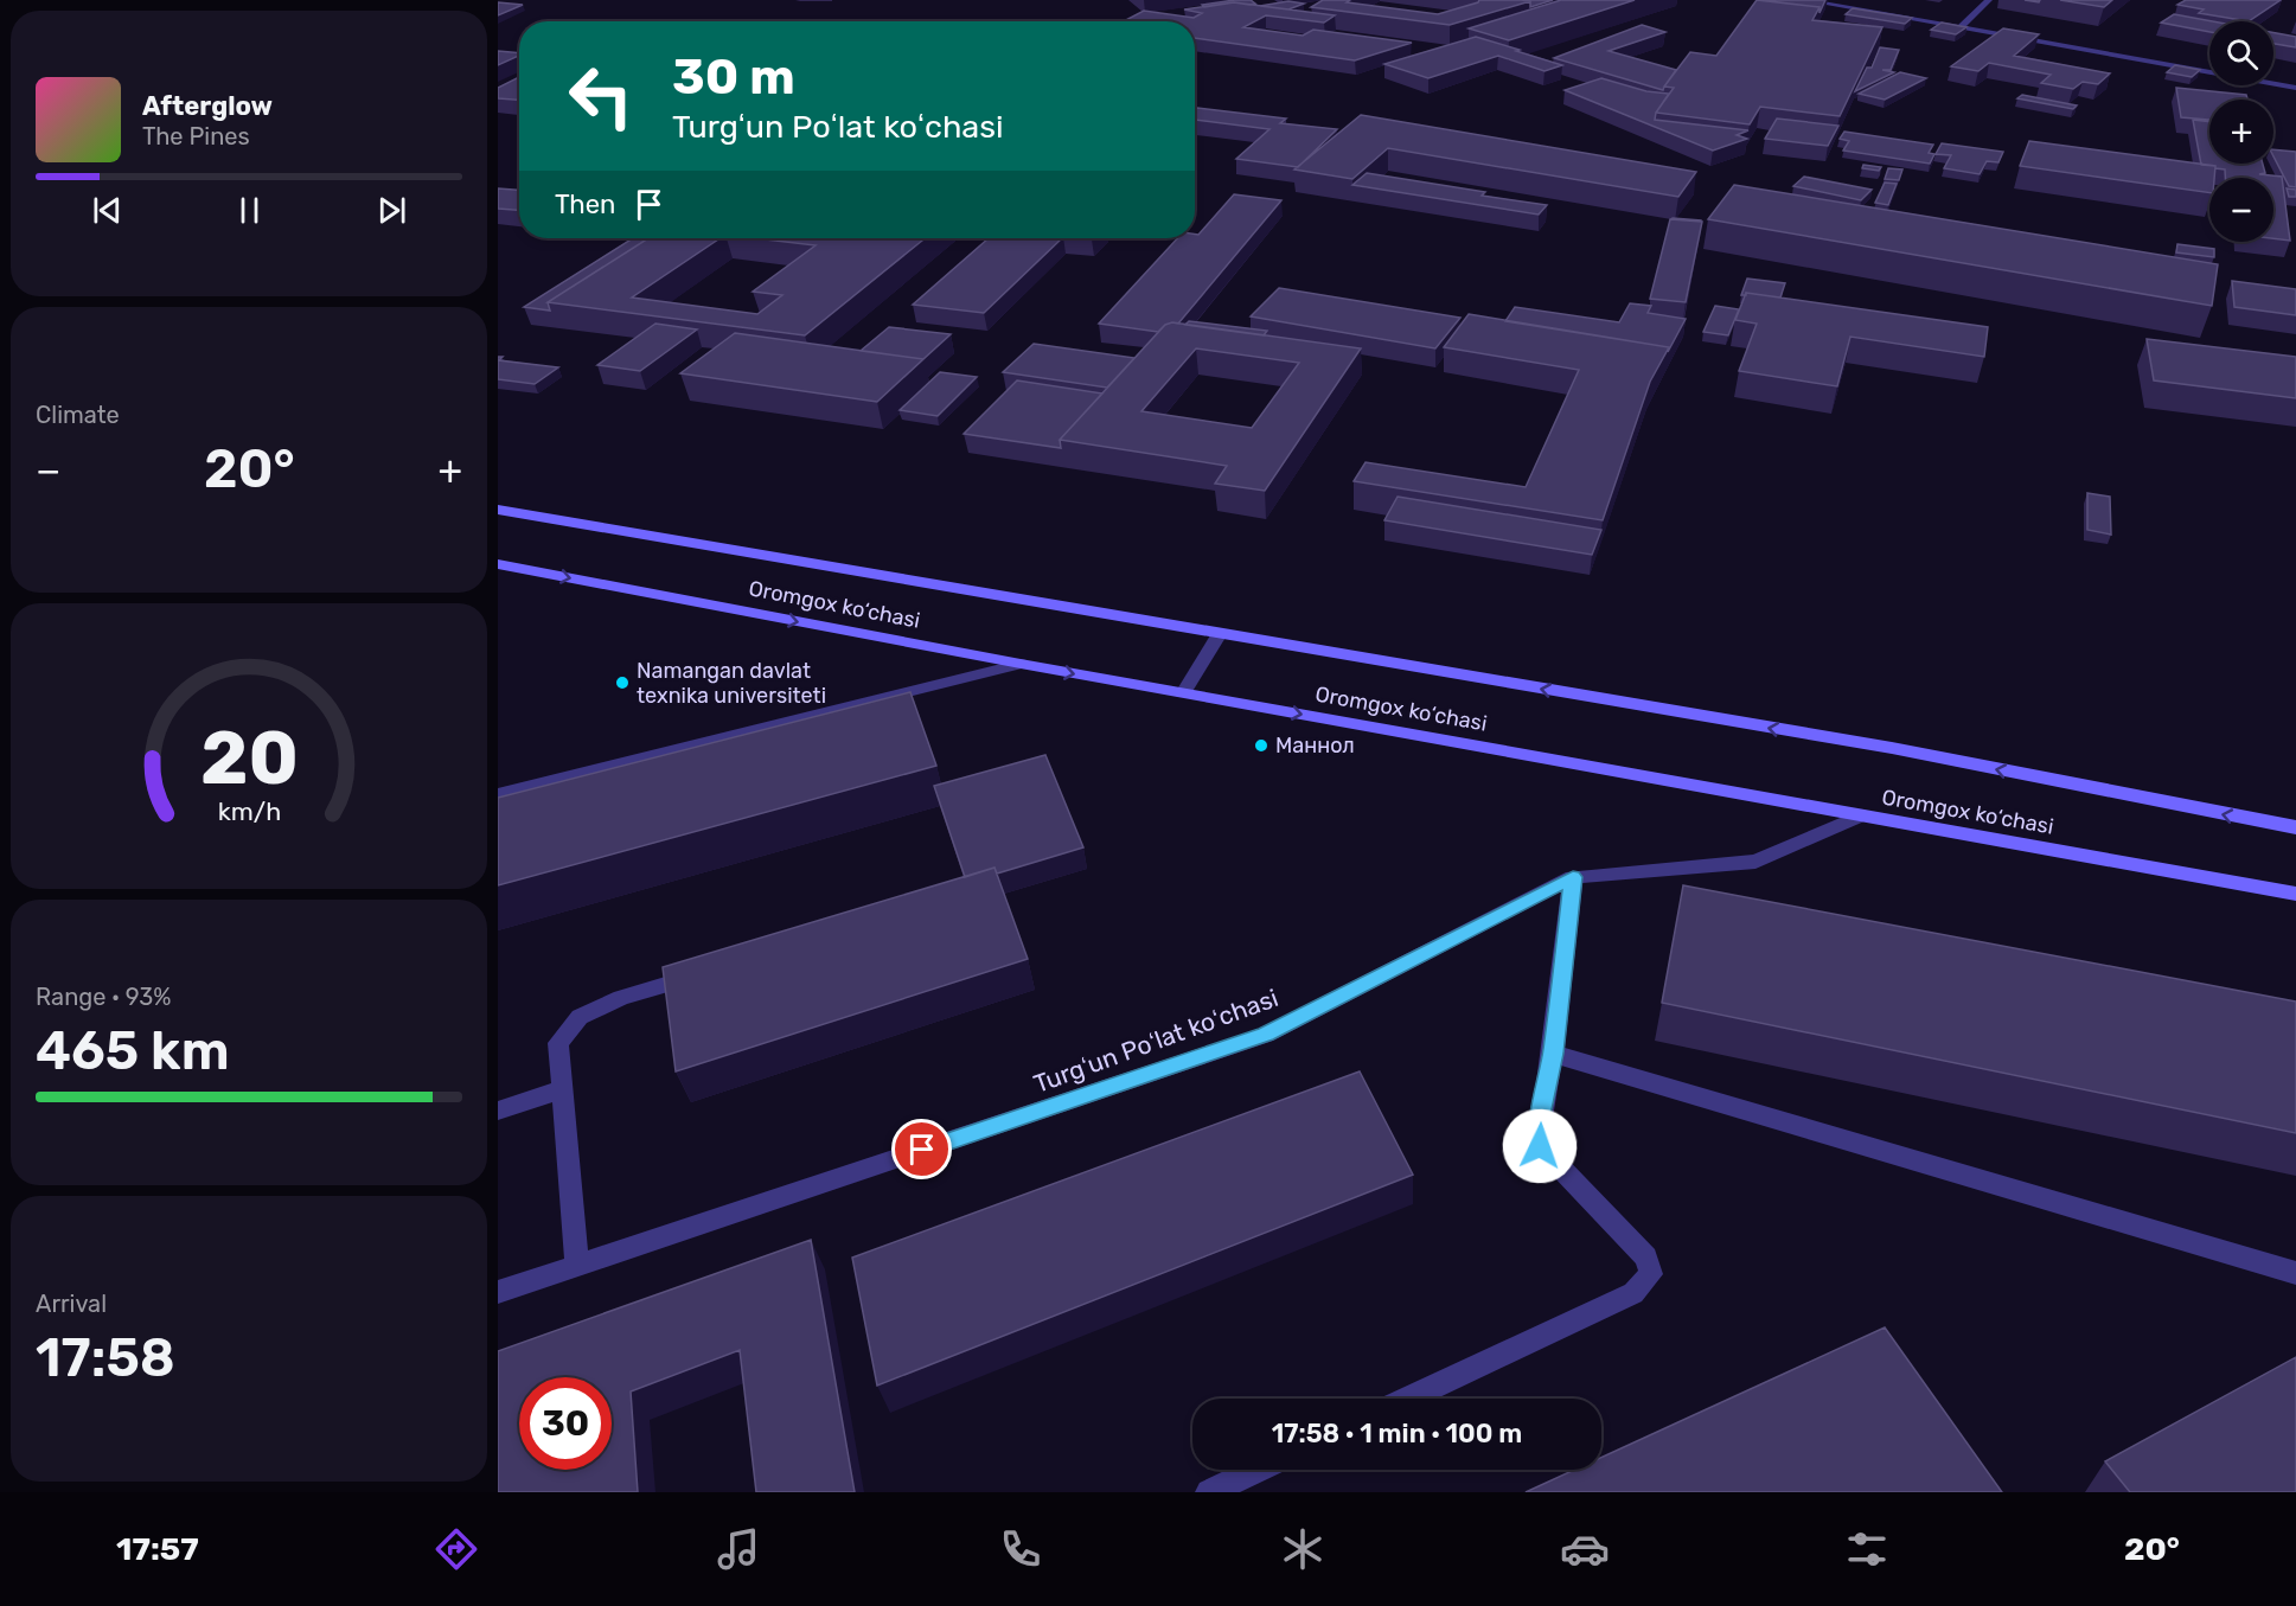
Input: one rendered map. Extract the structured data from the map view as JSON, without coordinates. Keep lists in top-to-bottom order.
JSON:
{
  "streets": {
    "main road": ["Oromgox ko‘chasi"],
    "street": ["Turgʻun Poʻlat koʻchasi"]
  },
  "crossings": [
    ["Oromgox ko‘chasi", "Turgʻun Poʻlat koʻchasi"]
  ],
  "places": ["Namangan davlat texnika universiteti", "Маннол"],
  "page": {
    "map_buttons": ["+", "−"],
    "turn": ["30 m", "Turgʻun Poʻlat koʻchasi"],
    "song": ["Afterglow", "The Pines"],
    "then": "Then",
    "tile": [
      "Climate",
      ["Range · 93%", "465 km"],
      ["Arrival", "17:58"]
    ],
    "heat": ["−", "20°", "+"],
    "limit": "30",
    "trip": "17:58 · 1 min · 100 m",
    "tabs": ["17:57", "20°"],
    "gauge": ["20", "km/h"]
  }
}
